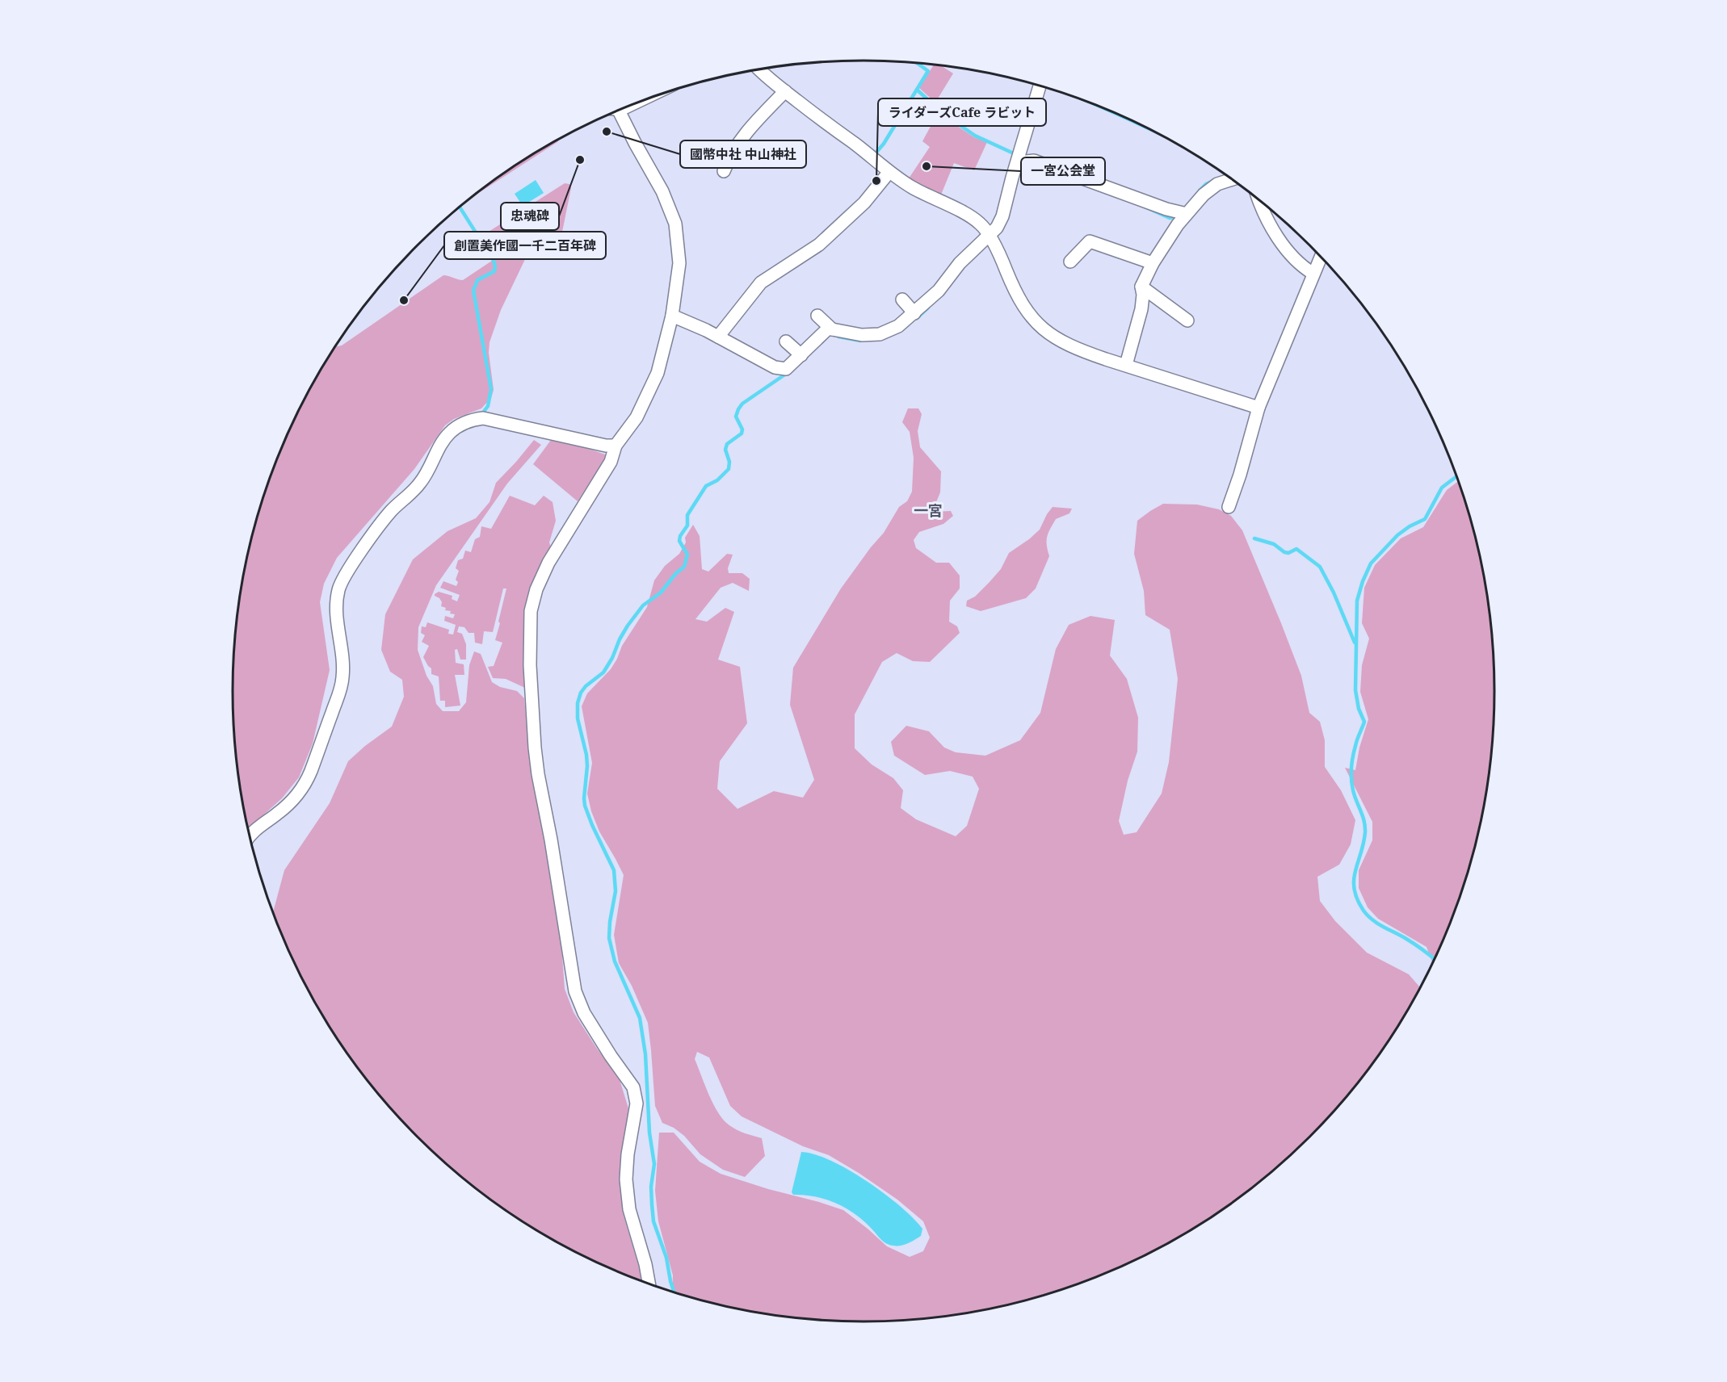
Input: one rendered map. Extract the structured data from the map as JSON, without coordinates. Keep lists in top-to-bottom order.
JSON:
{
  "districts": ["一宮"],
  "places": [
    "國幣中社 中山神社",
    "忠魂碑",
    "一宮公会堂",
    "ライダーズCafe ラビット",
    "創置美作國一千二百年碑"
  ]
}
